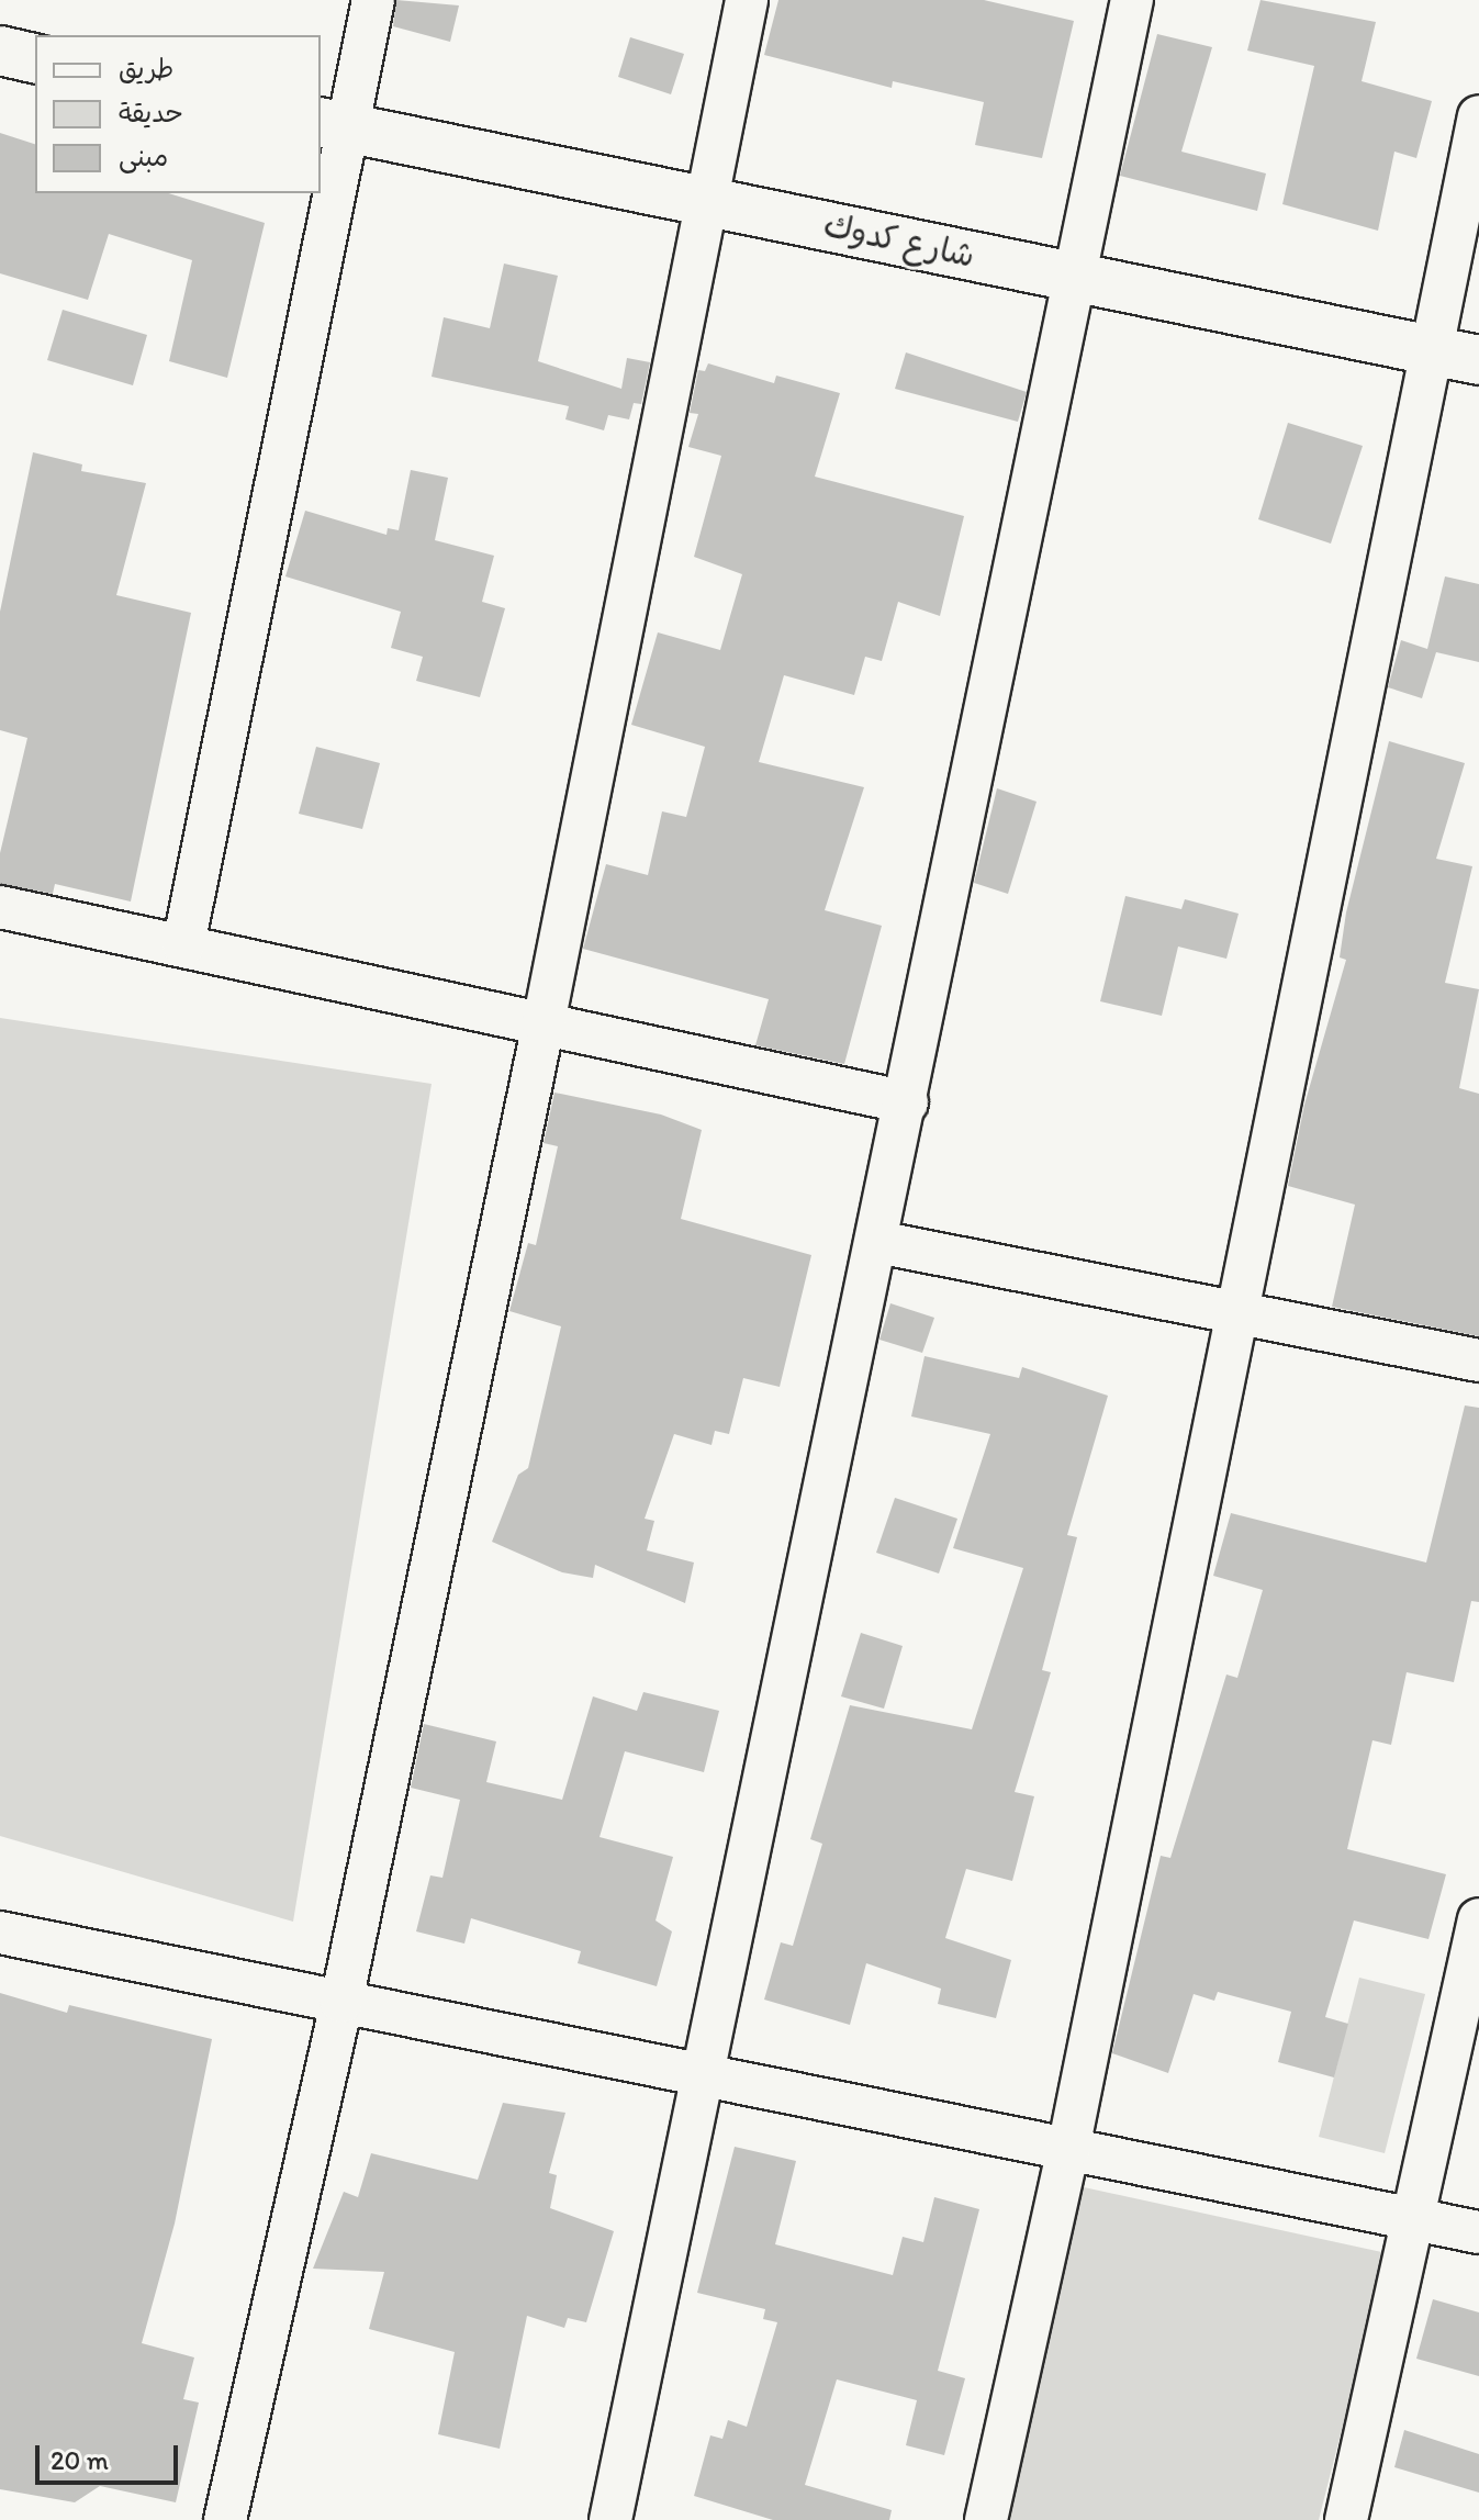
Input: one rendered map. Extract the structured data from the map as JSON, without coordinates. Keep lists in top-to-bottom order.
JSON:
{
  "streets": {
    "street": ["شارع كدوك"]
  },
  "legend": ["طريق", "حديقة", "مبنى"],
  "scale_bar": "20 m"
}
